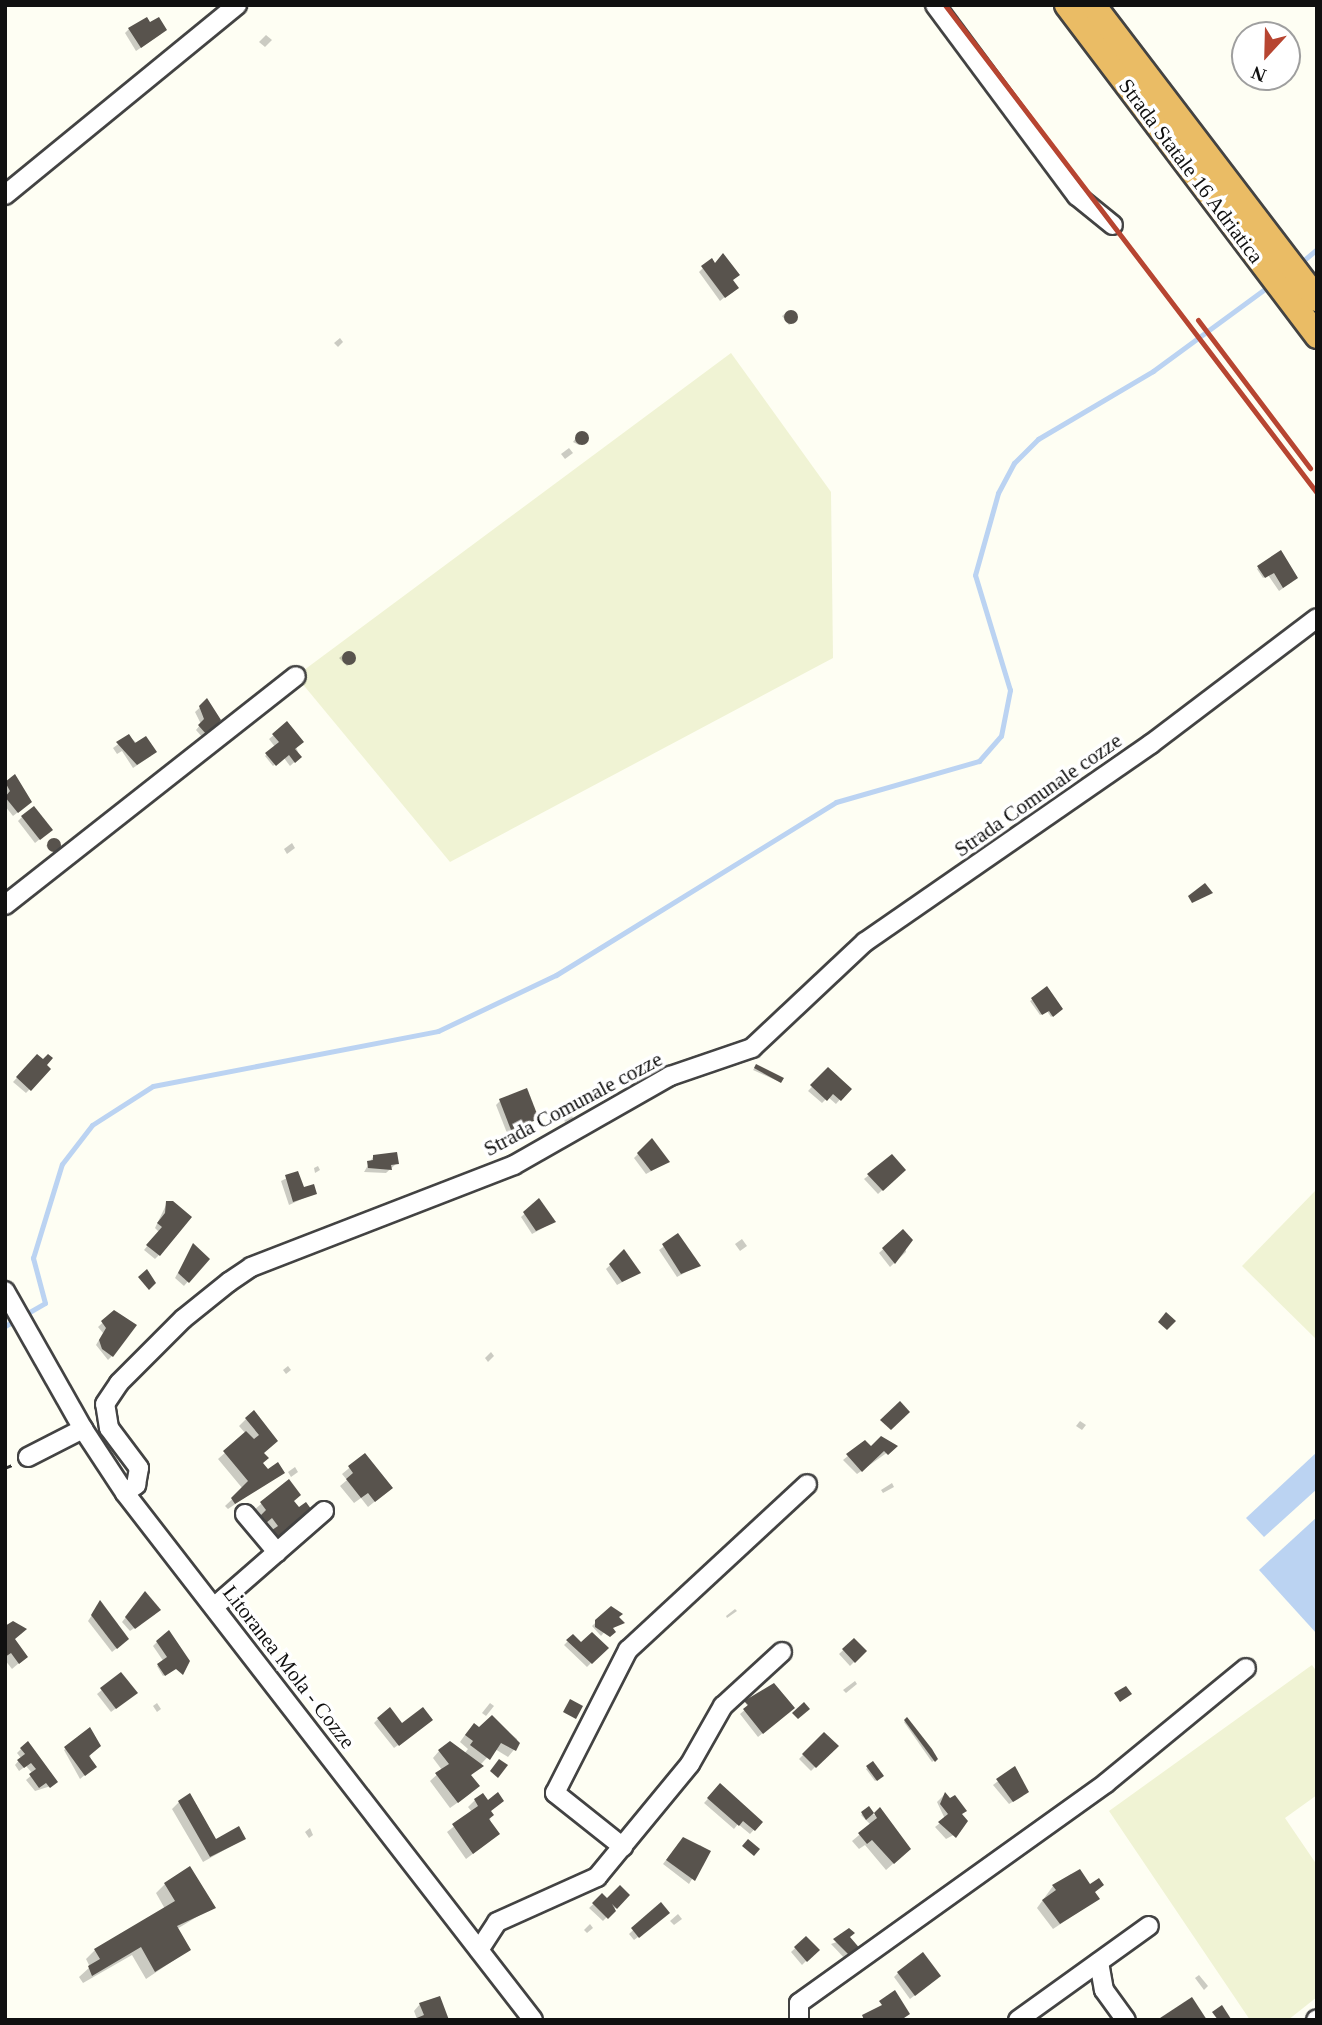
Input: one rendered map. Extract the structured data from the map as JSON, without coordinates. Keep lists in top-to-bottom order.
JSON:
{
  "streets": {
    "highway": ["Strada Statale 16 Adriatica"],
    "street": ["Strada Comunale cozze", "Litoranea Mola - Cozze"]
  },
  "crossings": [
    ["Strada Comunale cozze", "Litoranea Mola - Cozze"]
  ],
  "north": "bottom"
}
